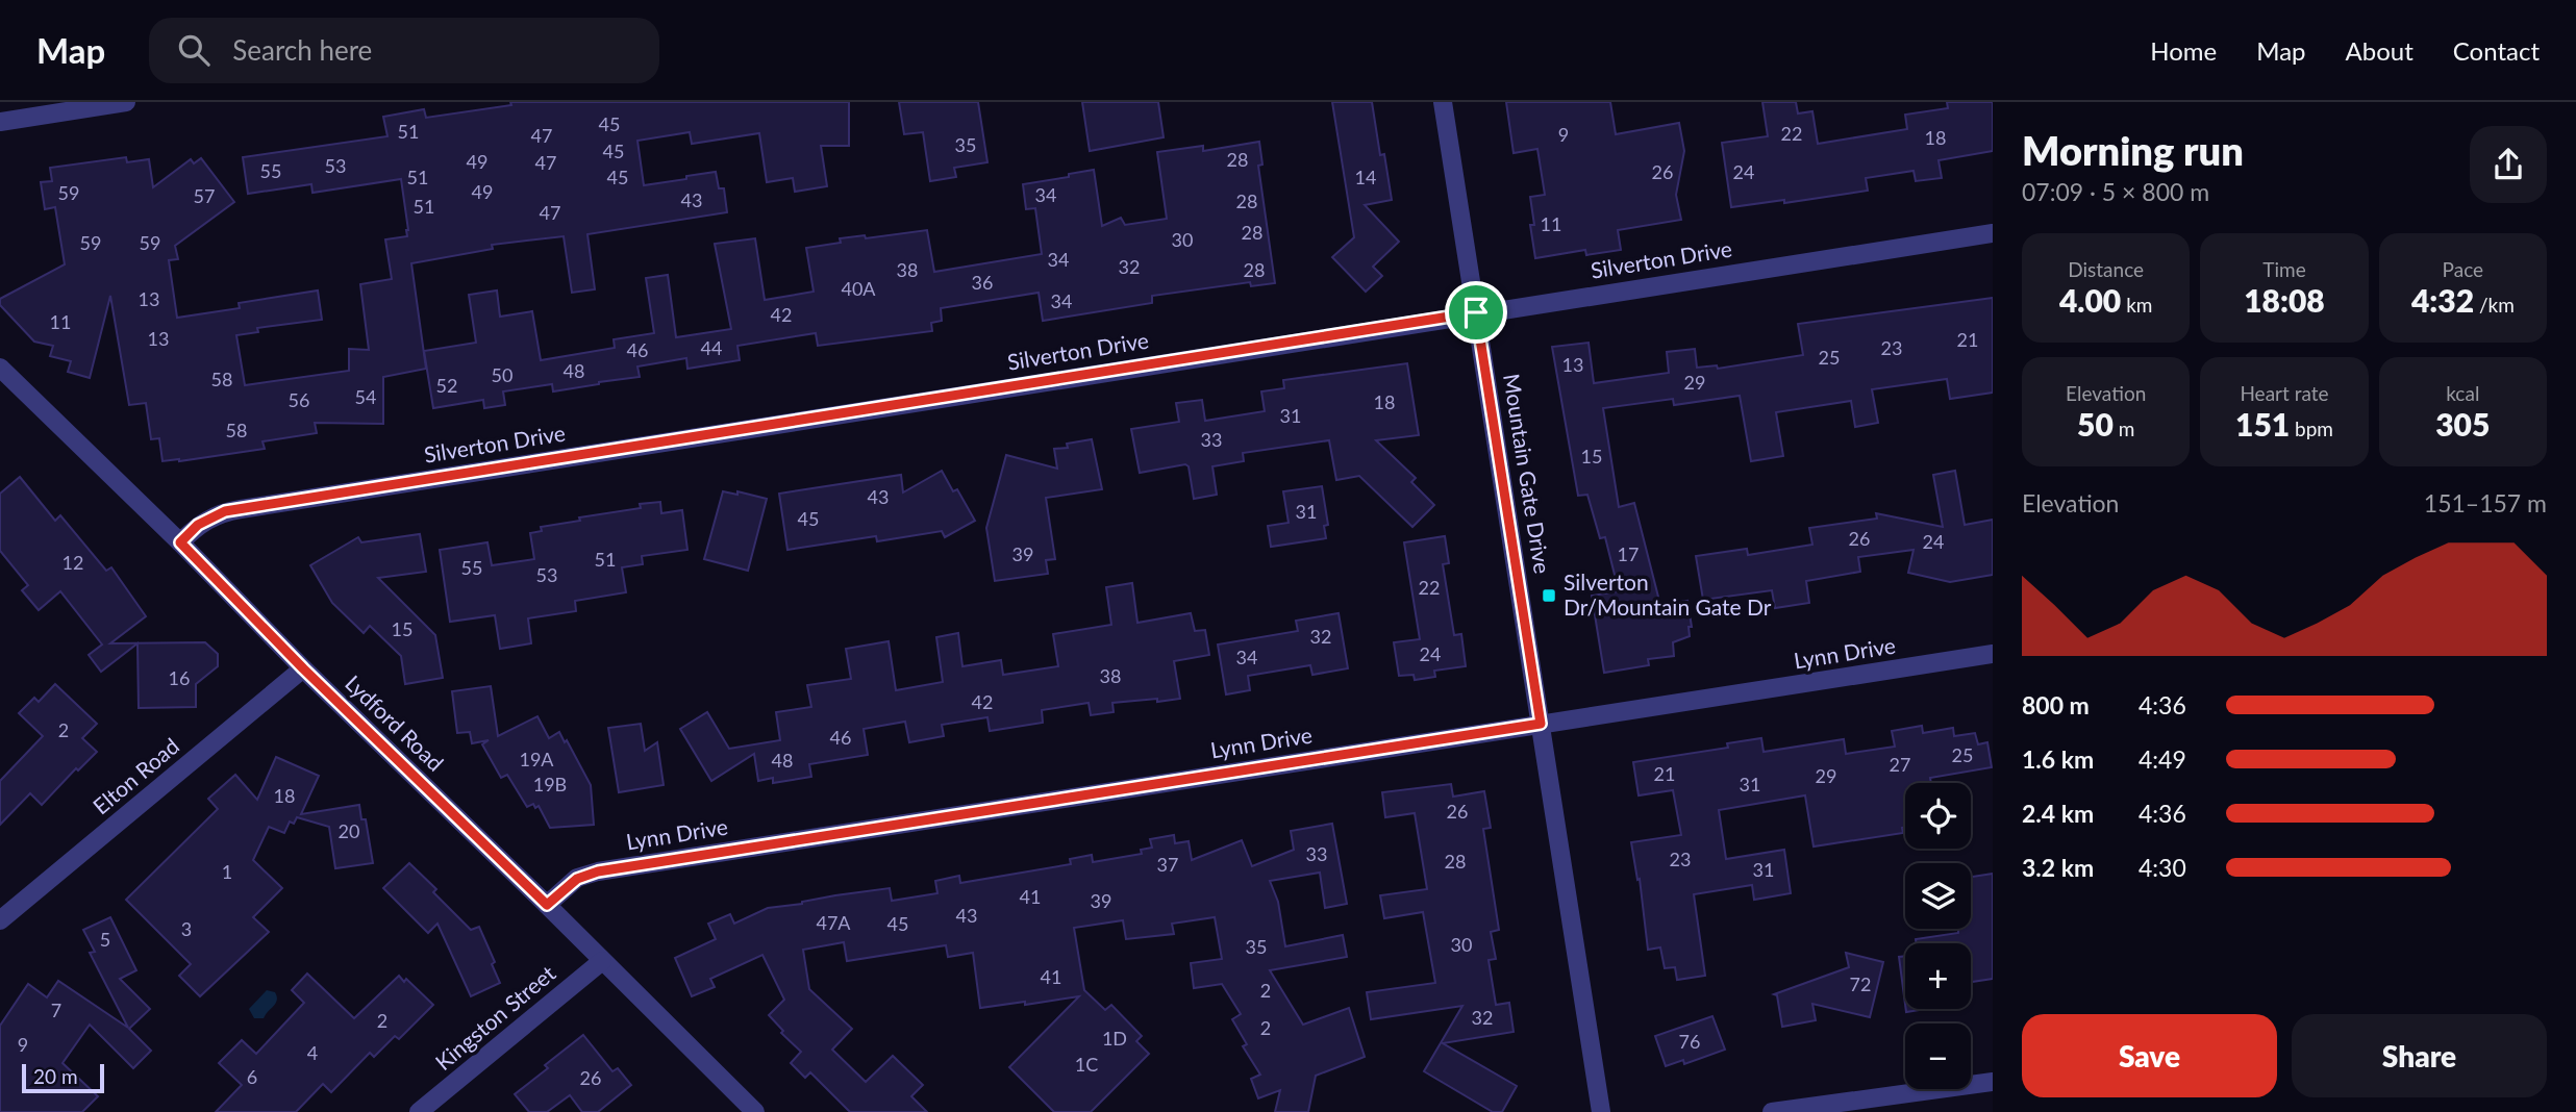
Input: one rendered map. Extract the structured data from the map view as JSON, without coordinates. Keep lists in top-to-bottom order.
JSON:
{
  "streets": {
    "street": [
      "Silverton Drive",
      "Mountain Gate Drive",
      "Lynn Drive",
      "Lydford Road",
      "Elton Road",
      "Kingston Street"
    ]
  },
  "crossings": [
    ["Silverton Drive", "Mountain Gate Drive"],
    ["Silverton Drive", "Lydford Road"],
    ["Mountain Gate Drive", "Lynn Drive"],
    ["Lynn Drive", "Lydford Road"],
    ["Lydford Road", "Elton Road"],
    ["Lydford Road", "Kingston Street"]
  ],
  "places": {
    "transit": ["Silverton Dr/Mountain Gate Dr"]
  },
  "house_numbers": [
    "45",
    "51",
    "22",
    "9",
    "47",
    "18",
    "35",
    "45",
    "28",
    "49",
    "47",
    "53",
    "55",
    "26",
    "24",
    "51",
    "45",
    "14",
    "49",
    "59",
    "34",
    "57",
    "43",
    "28",
    "51",
    "47",
    "11",
    "28",
    "30",
    "59",
    "59",
    "34",
    "32",
    "38",
    "28",
    "36",
    "40A",
    "13",
    "34",
    "42",
    "11",
    "13",
    "21",
    "44",
    "23",
    "46",
    "25",
    "13",
    "48",
    "50",
    "58",
    "29",
    "52",
    "54",
    "56",
    "18",
    "31",
    "58",
    "33",
    "15",
    "43",
    "31",
    "45",
    "26",
    "24",
    "39",
    "17",
    "51",
    "12",
    "55",
    "53",
    "22",
    "15",
    "32",
    "24",
    "34",
    "38",
    "16",
    "42",
    "2",
    "46",
    "25",
    "19A",
    "48",
    "27",
    "21",
    "29",
    "19B",
    "31",
    "18",
    "26",
    "20",
    "33",
    "23",
    "28",
    "37",
    "31",
    "1",
    "41",
    "39",
    "43",
    "47A",
    "45",
    "3",
    "5",
    "30",
    "35",
    "41",
    "72",
    "2",
    "7",
    "32",
    "2",
    "2",
    "1D",
    "76",
    "9",
    "4",
    "1C",
    "6",
    "26"
  ],
  "scale_bar": "20 m",
  "page": {
    "header": "Map",
    "search": "Search here",
    "nav": [
      "Home",
      "Map",
      "About",
      "Contact"
    ],
    "heading": ["Morning run", "07:09 · 5 × 800 m"],
    "stats": [
      ["Distance", "4.00 km"],
      ["Time", "18:08"],
      ["Pace", "4:32 /km"],
      ["Elevation", "50 m"],
      ["Heart rate", "151 bpm"],
      ["kcal", "305"]
    ],
    "chart": ["Elevation", "151–157 m"],
    "list": [
      {
        "name": "800 m",
        "note": "4:36"
      },
      {
        "name": "1.6 km",
        "note": "4:49"
      },
      {
        "name": "2.4 km",
        "note": "4:36"
      },
      {
        "name": "3.2 km",
        "note": "4:30"
      }
    ],
    "map_buttons": ["+", "−"],
    "buttons": ["Save", "Share"],
    "scale": "20 m"
  }
}
